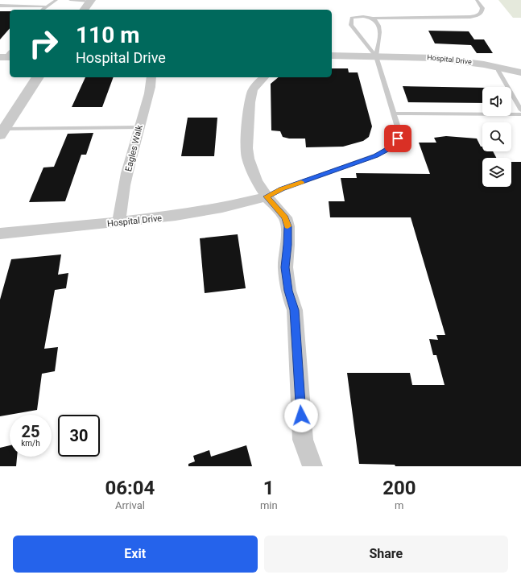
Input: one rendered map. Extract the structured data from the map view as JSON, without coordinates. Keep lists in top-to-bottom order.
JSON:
{
  "streets": {
    "street": ["Hospital Drive", "Eagles Walk"]
  },
  "crossings": [
    ["Hospital Drive", "Eagles Walk"]
  ],
  "page": {
    "turn": ["110 m", "Hospital Drive"],
    "speed": "25 km/h",
    "limit": "30",
    "eta": [
      "06:04",
      "Arrival",
      "1",
      "min",
      "200",
      "m"
    ],
    "buttons": ["Exit", "Share"]
  }
}
